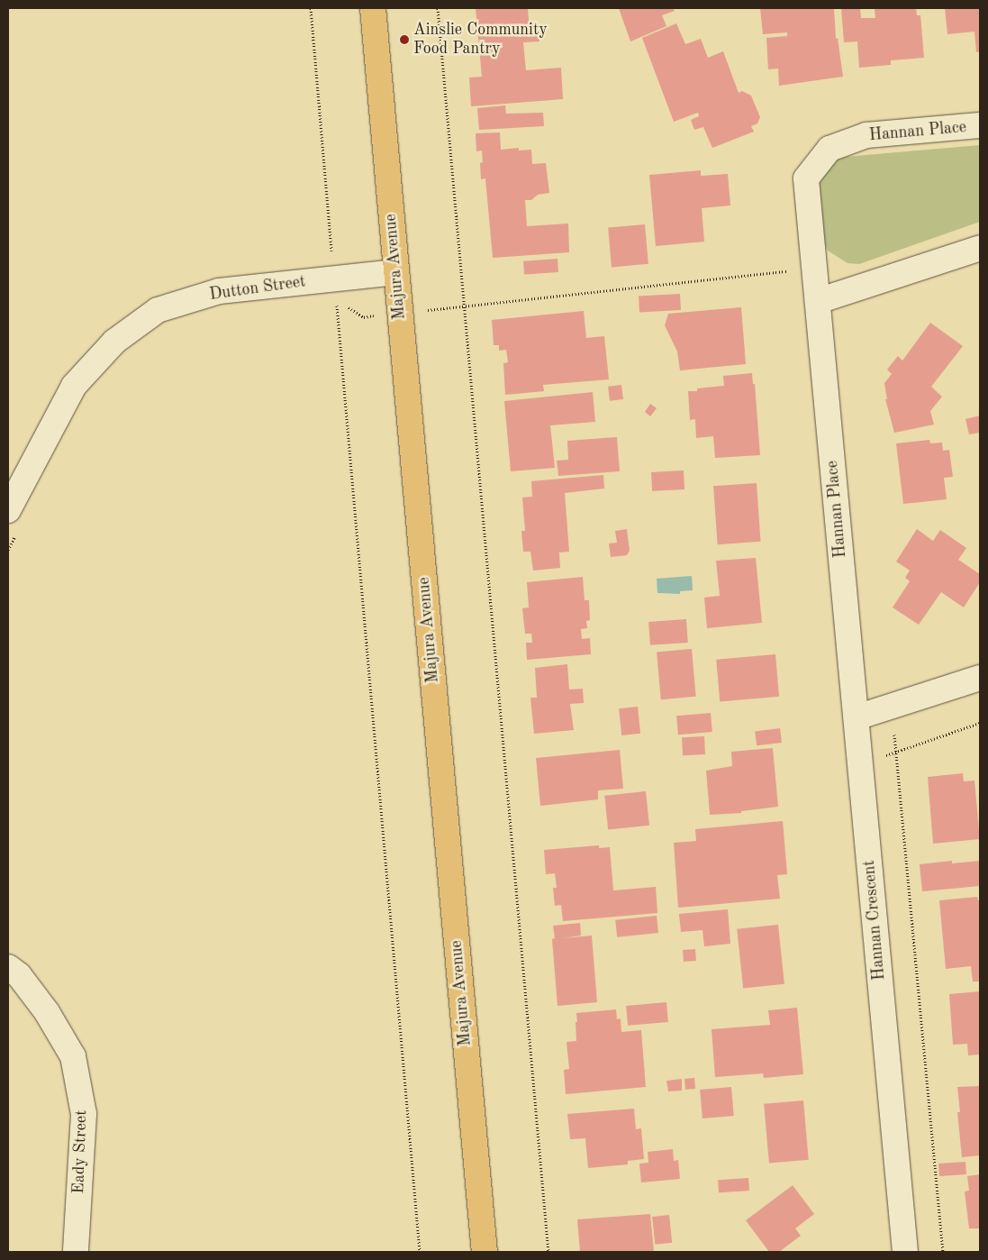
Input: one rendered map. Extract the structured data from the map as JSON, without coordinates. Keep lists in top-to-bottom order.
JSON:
{
  "streets": {
    "main road": ["Majura Avenue"],
    "street": [
      "Hannan Place",
      "Dutton Street",
      "Hannan Crescent",
      "Eady Street"
    ]
  },
  "crossings": [
    ["Hannan Place", "Hannan Crescent"],
    ["Majura Avenue", "Dutton Street"]
  ],
  "places": ["Ainslie Community Food Pantry"]
}
